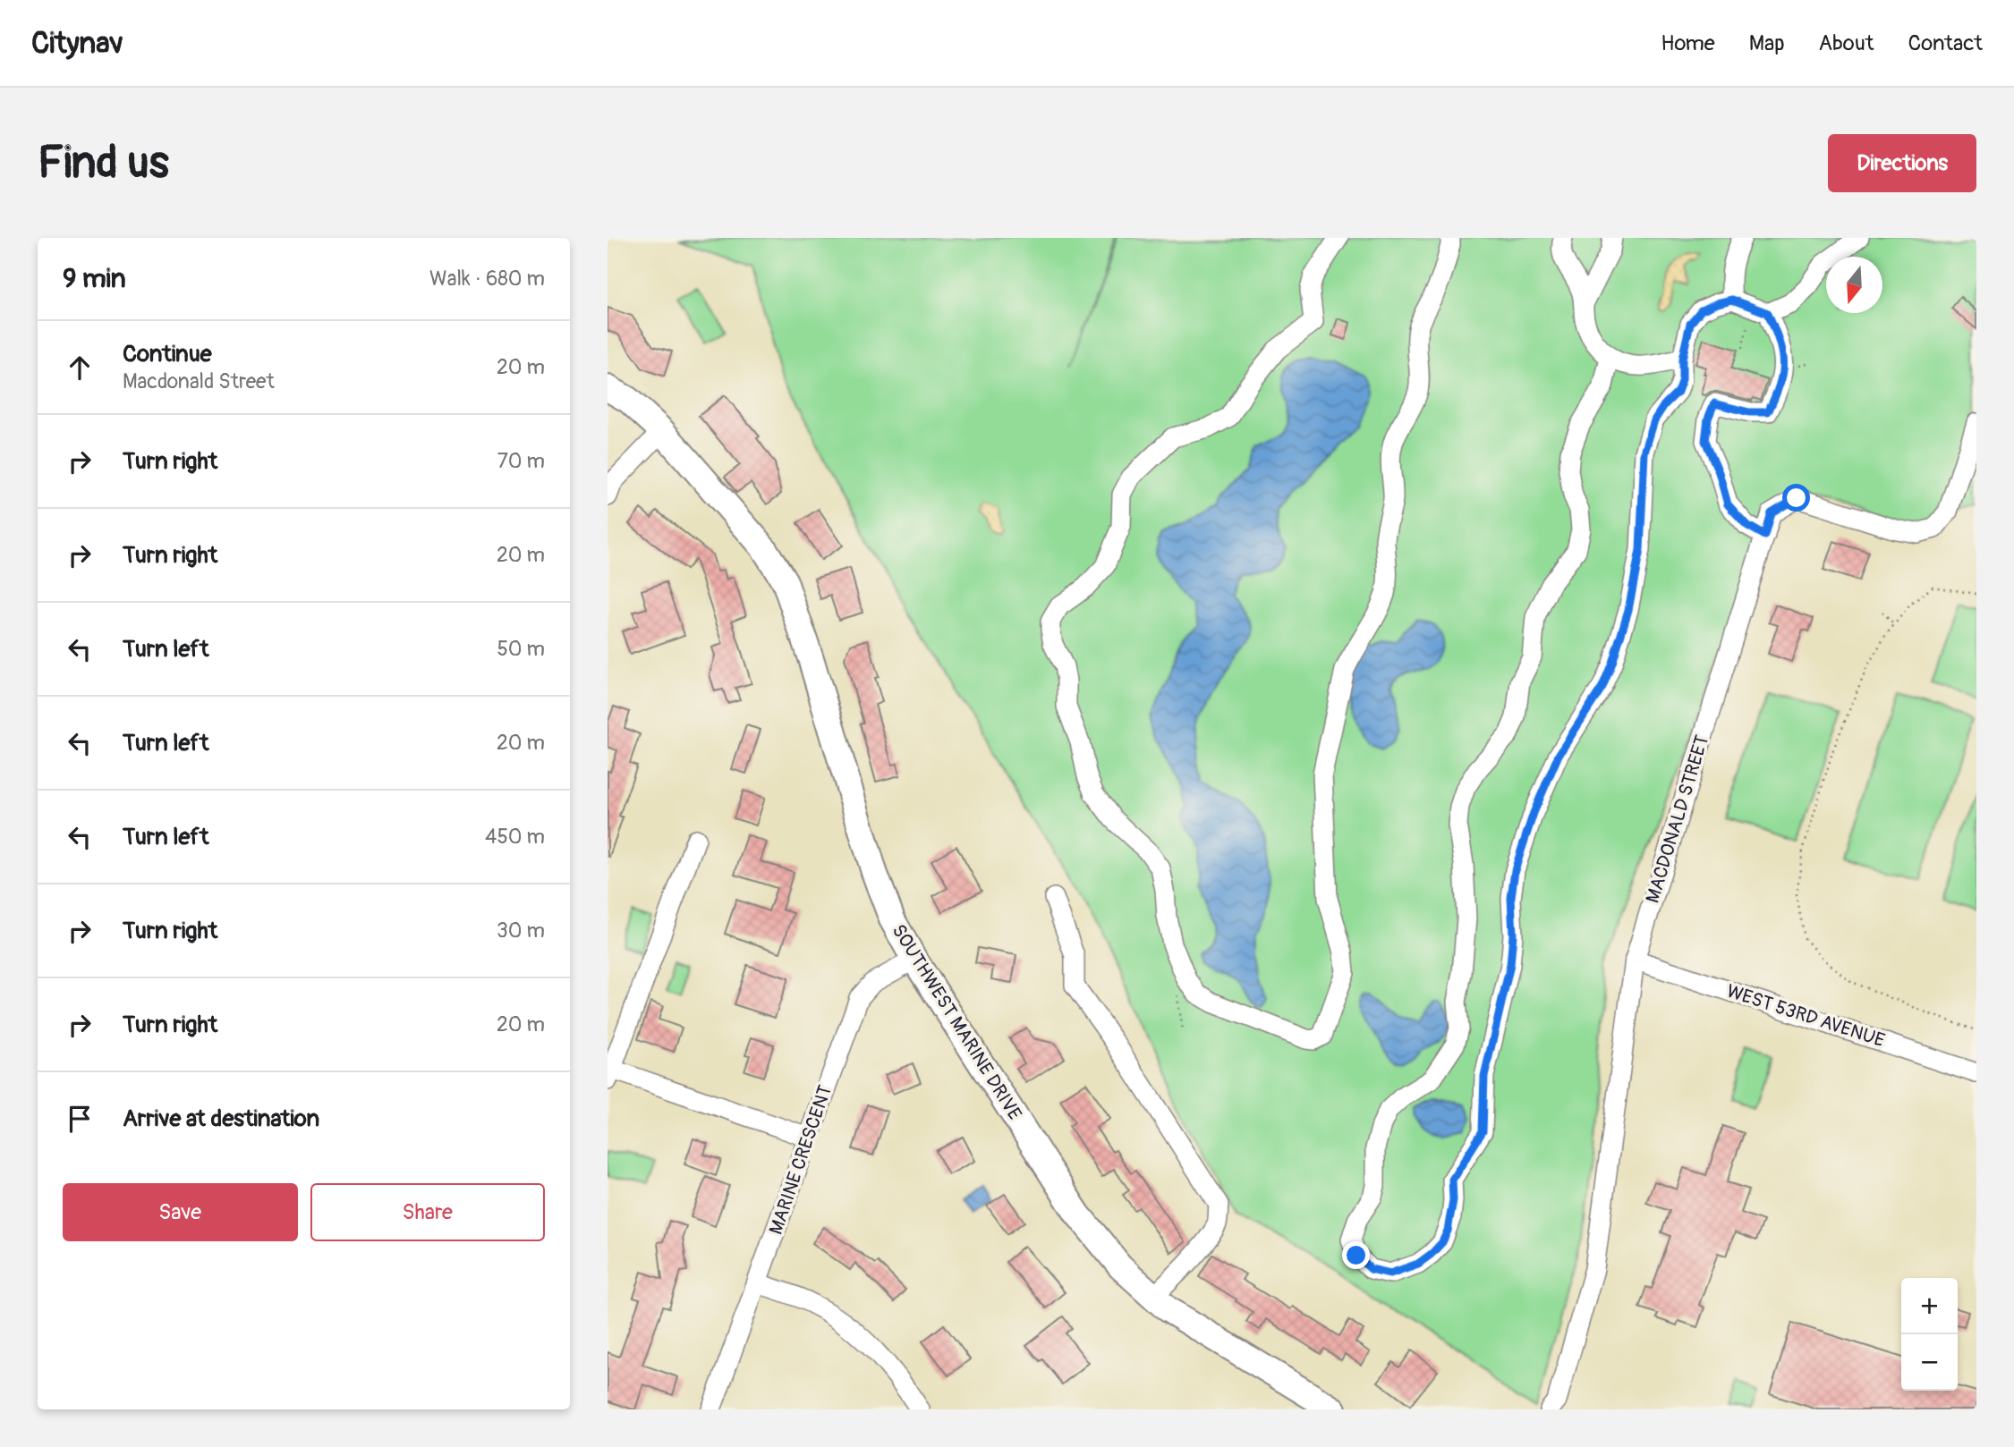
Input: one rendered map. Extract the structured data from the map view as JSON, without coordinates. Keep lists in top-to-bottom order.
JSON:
{
  "streets": {
    "main road": ["SOUTHWEST MARINE DRIVE"],
    "street": ["MACDONALD STREET", "WEST 53RD AVENUE", "MARINE CRESCENT"]
  },
  "crossings": [
    ["MACDONALD STREET", "WEST 53RD AVENUE"],
    ["SOUTHWEST MARINE DRIVE", "MARINE CRESCENT"]
  ],
  "north": "bottom",
  "page": {
    "header": "Citynav",
    "nav": [
      "Home",
      "Map",
      "About",
      "Contact"
    ],
    "buttons": [
      "Directions",
      ["Save", "Share"]
    ],
    "title": "Find us",
    "heading": ["9 min", "Walk · 680 m"],
    "list": [
      ["Continue", "Macdonald Street", "20 m"],
      ["Turn right", "70 m"],
      ["Turn right", "20 m"],
      ["Turn left", "50 m"],
      ["Turn left", "20 m"],
      ["Turn left", "450 m"],
      ["Turn right", "30 m"],
      ["Turn right", "20 m"],
      "Arrive at destination"
    ],
    "map_buttons": ["+", "−"]
  }
}
